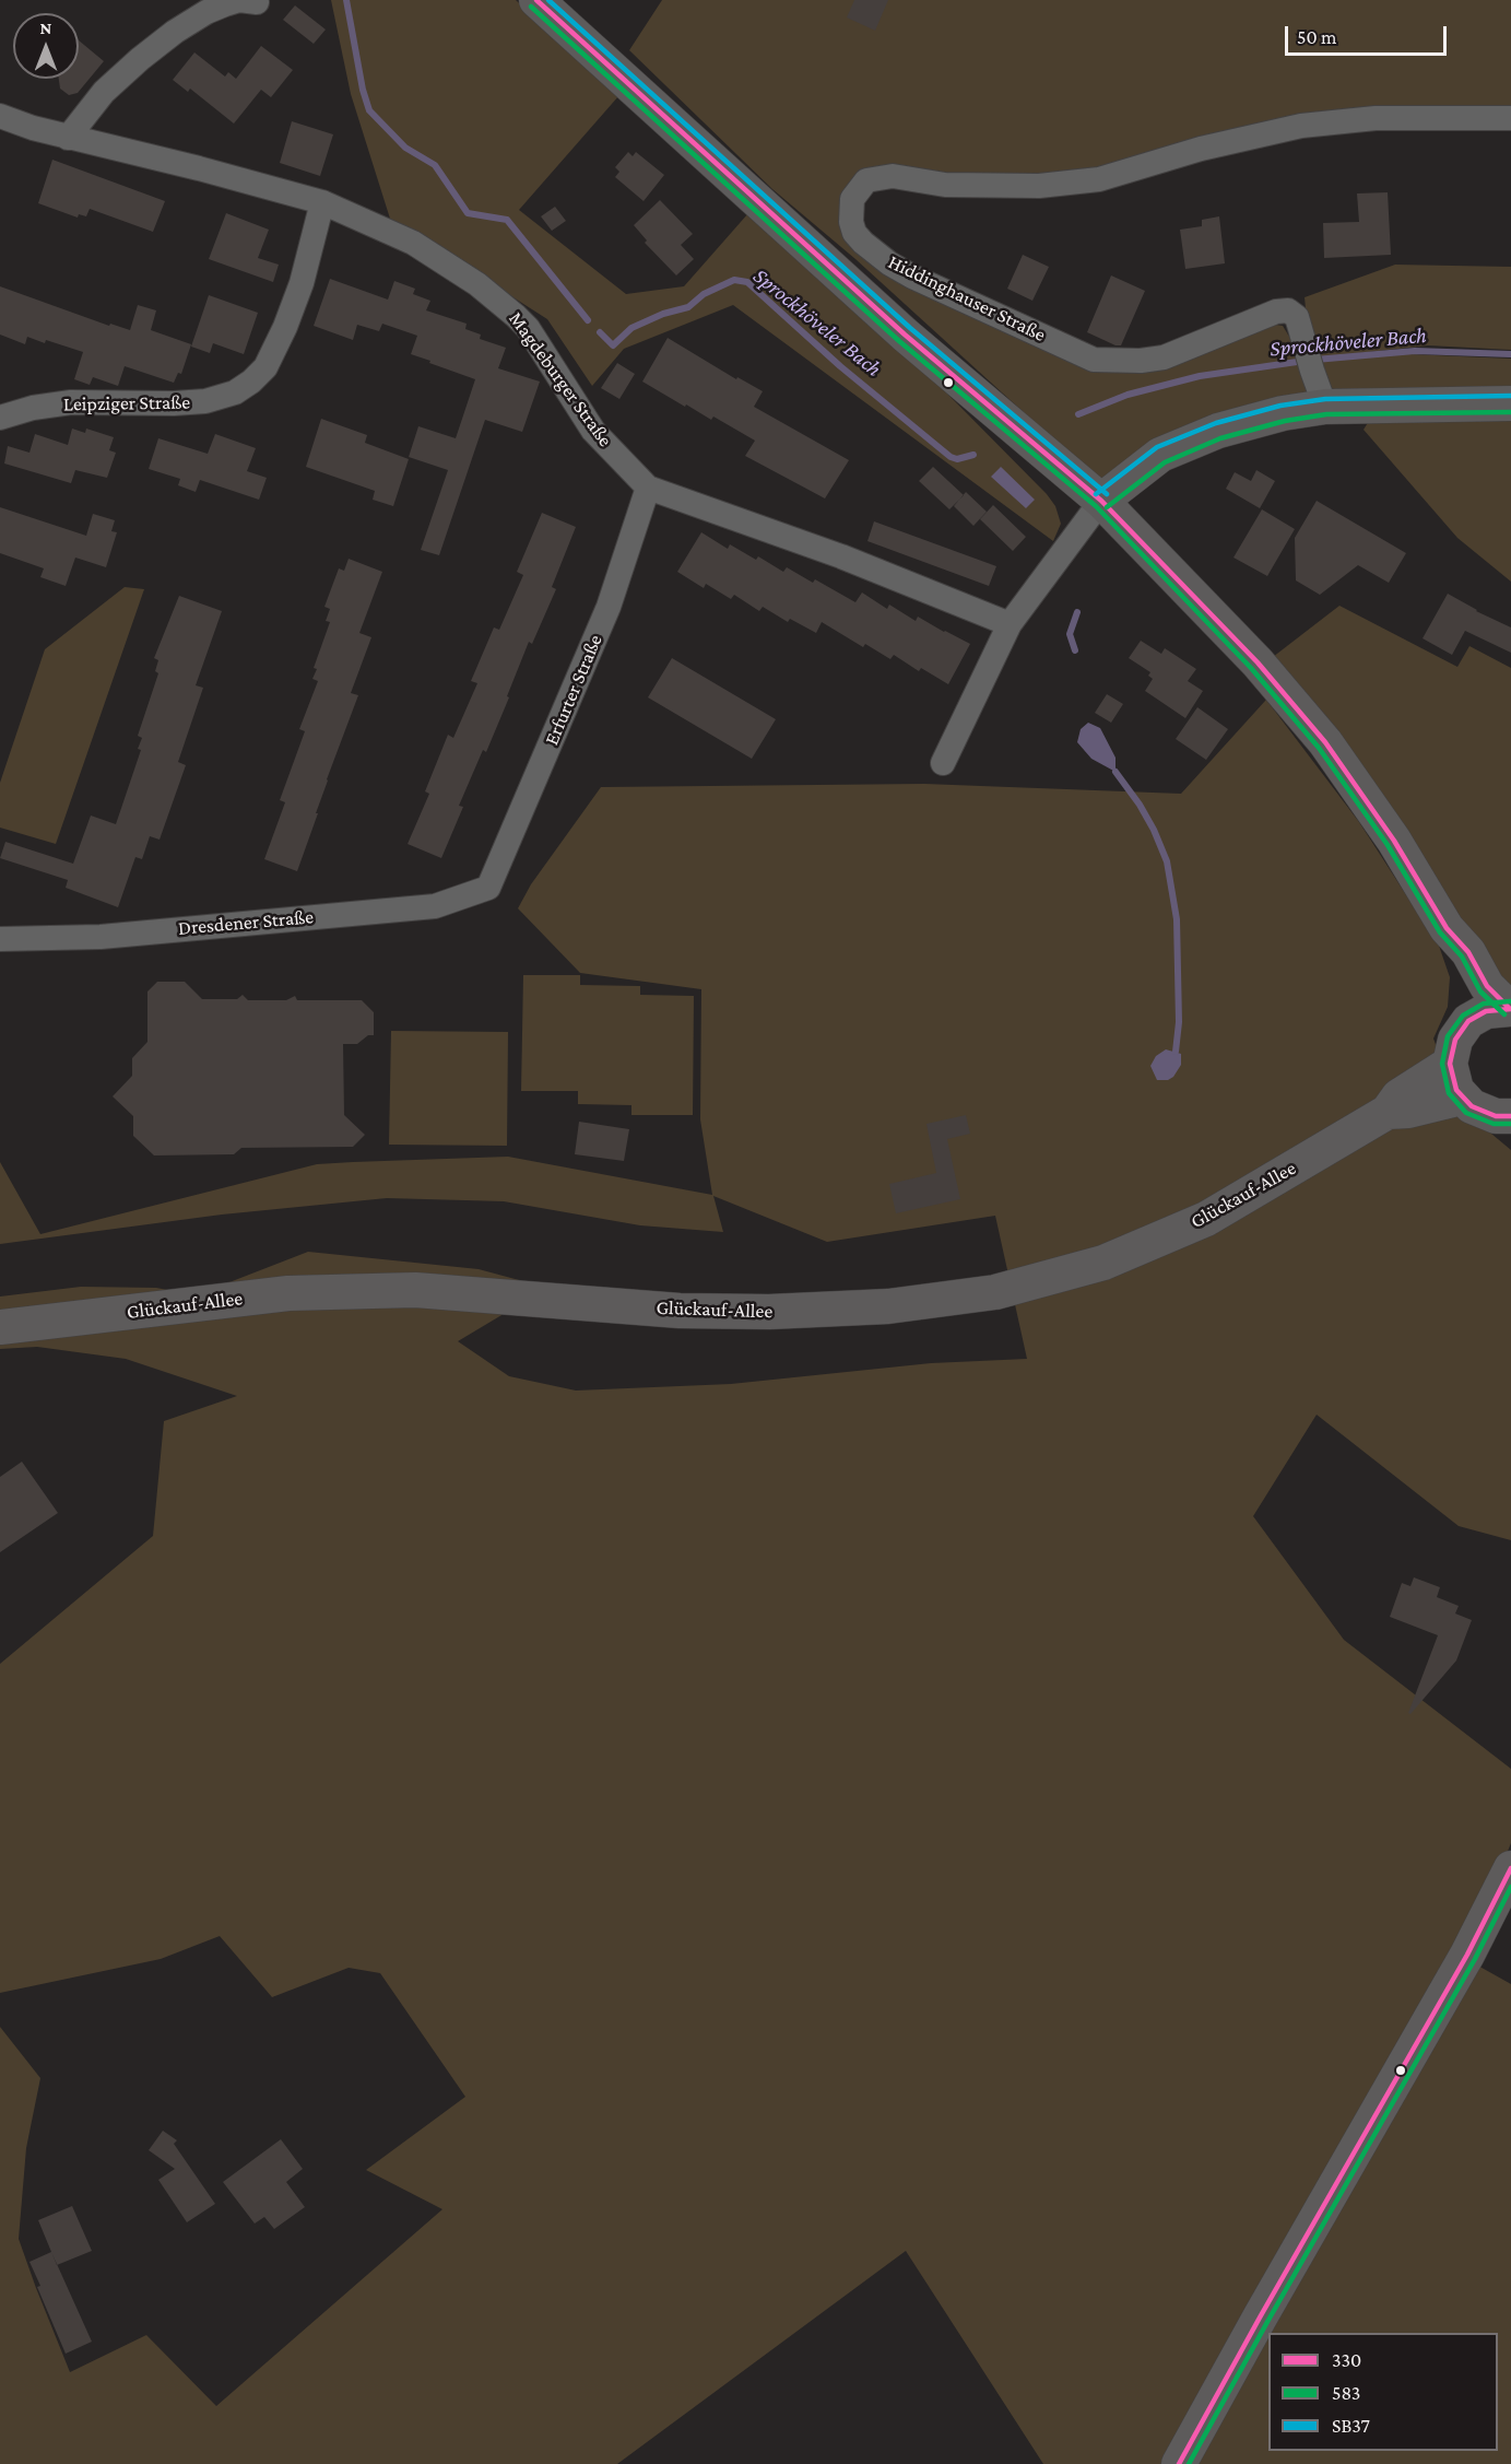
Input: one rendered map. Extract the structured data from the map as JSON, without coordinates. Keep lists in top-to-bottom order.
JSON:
{
  "streets": {
    "main road": ["Glückauf-Allee"],
    "street": [
      "Hiddinghauser Straße",
      "Magdeburger Straße",
      "Leipziger Straße",
      "Erfurter Straße",
      "Dresdener Straße"
    ]
  },
  "crossings": [
    ["Magdeburger Straße", "Leipziger Straße"],
    ["Magdeburger Straße", "Erfurter Straße"],
    ["Erfurter Straße", "Dresdener Straße"]
  ],
  "water": ["Sprockhöveler Bach"],
  "lines": ["transit line 330", "transit line SB37", "transit line 583"],
  "legend": ["330", "583", "SB37"],
  "scale_bar": "50 m",
  "north": "top"
}
